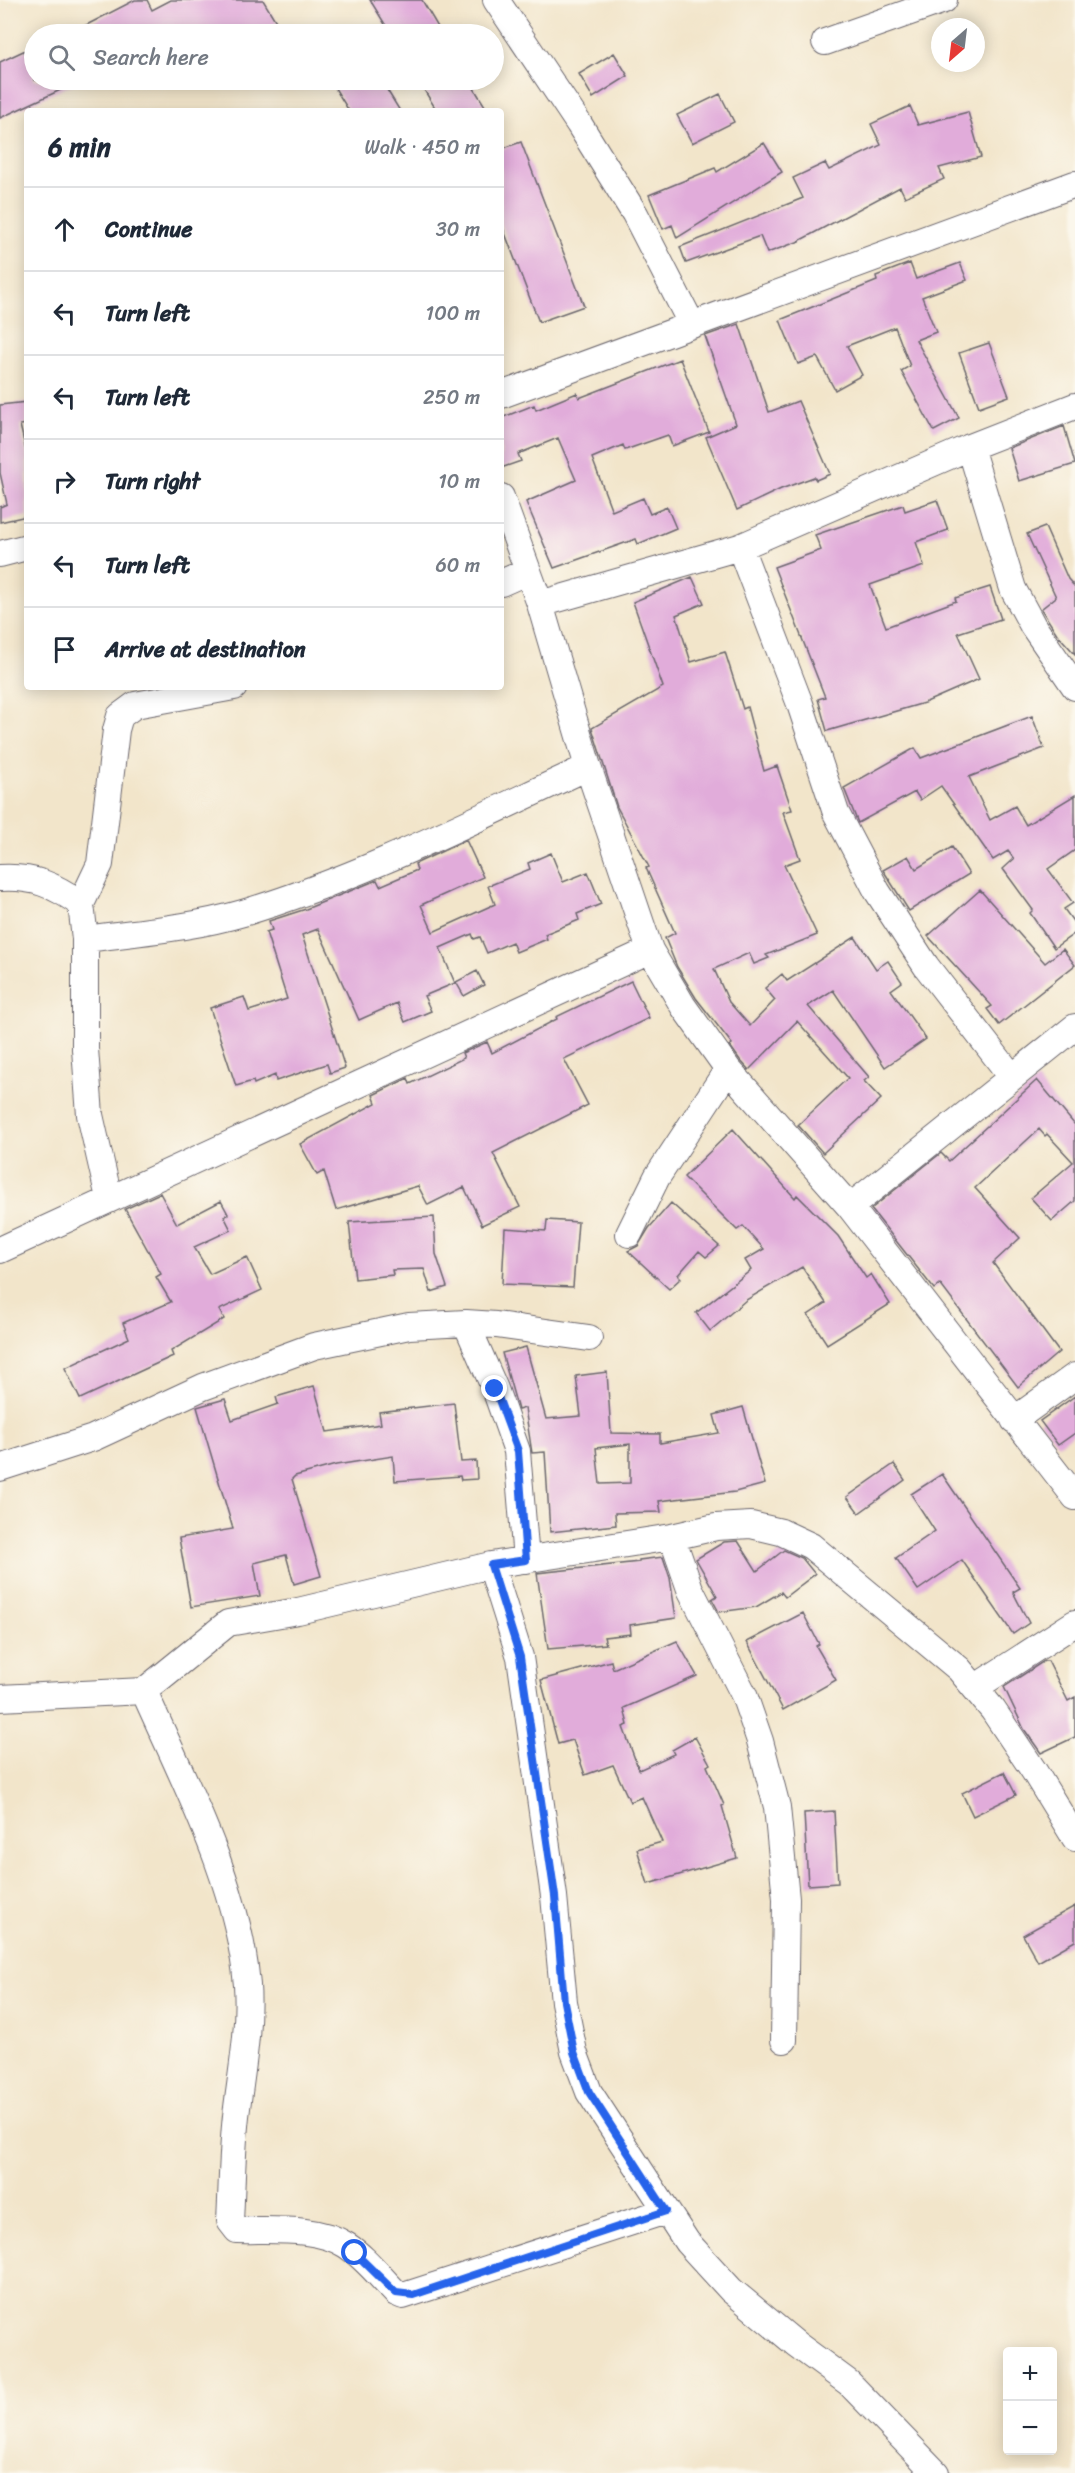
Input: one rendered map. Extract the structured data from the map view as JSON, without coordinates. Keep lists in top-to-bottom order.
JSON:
{
  "north": "bottom left",
  "page": {
    "search": "Search here",
    "heading": ["6 min", "Walk · 450 m"],
    "list": [
      ["Continue", "30 m"],
      ["Turn left", "100 m"],
      ["Turn left", "250 m"],
      ["Turn right", "10 m"],
      ["Turn left", "60 m"],
      "Arrive at destination"
    ],
    "map_buttons": ["+", "−"]
  }
}
